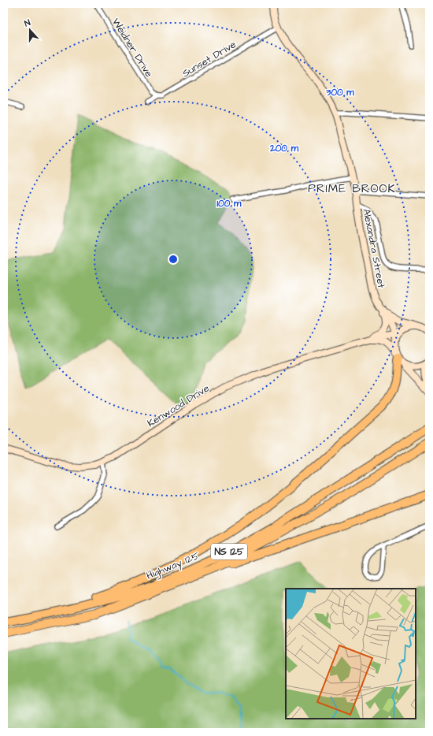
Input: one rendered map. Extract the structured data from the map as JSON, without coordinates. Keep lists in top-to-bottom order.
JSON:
{
  "streets": {
    "highway": ["NS 125", "Highway 125"],
    "main road": ["Alexandra Street", "Kenwood Drive"],
    "street": ["Weidner Drive", "Sunset Drive"]
  },
  "crossings": [
    ["Weidner Drive", "Sunset Drive"],
    ["Sunset Drive", "Alexandra Street"],
    ["Alexandra Street", "Kenwood Drive"]
  ],
  "districts": ["PRIME BROOK"],
  "north": "top",
  "rings": ["300 m", "200 m", "100 m"]
}
